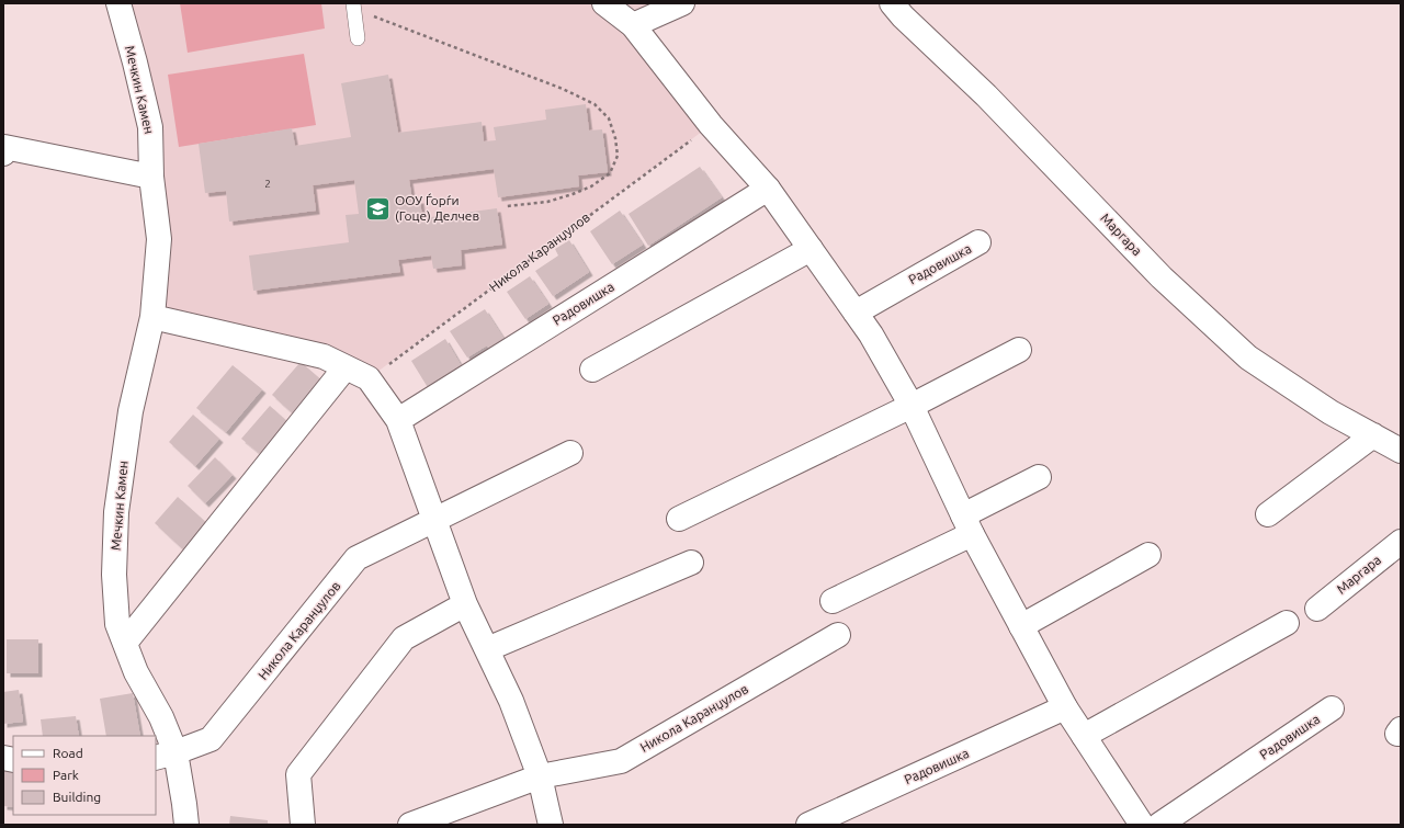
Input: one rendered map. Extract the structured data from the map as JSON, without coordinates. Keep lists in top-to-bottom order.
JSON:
{
  "streets": {
    "street": [
      "Мечкин Камен",
      "Маргара",
      "Никола Каранџулов",
      "Радовишка"
    ]
  },
  "crossings": [
    ["Мечкин Камен", "Никола Каранџулов"]
  ],
  "places": {
    "school or university": ["ООУ Ѓорѓи (Гоце) Делчев"]
  },
  "house_numbers": ["2"],
  "legend": ["Road", "Park", "Building"]
}
